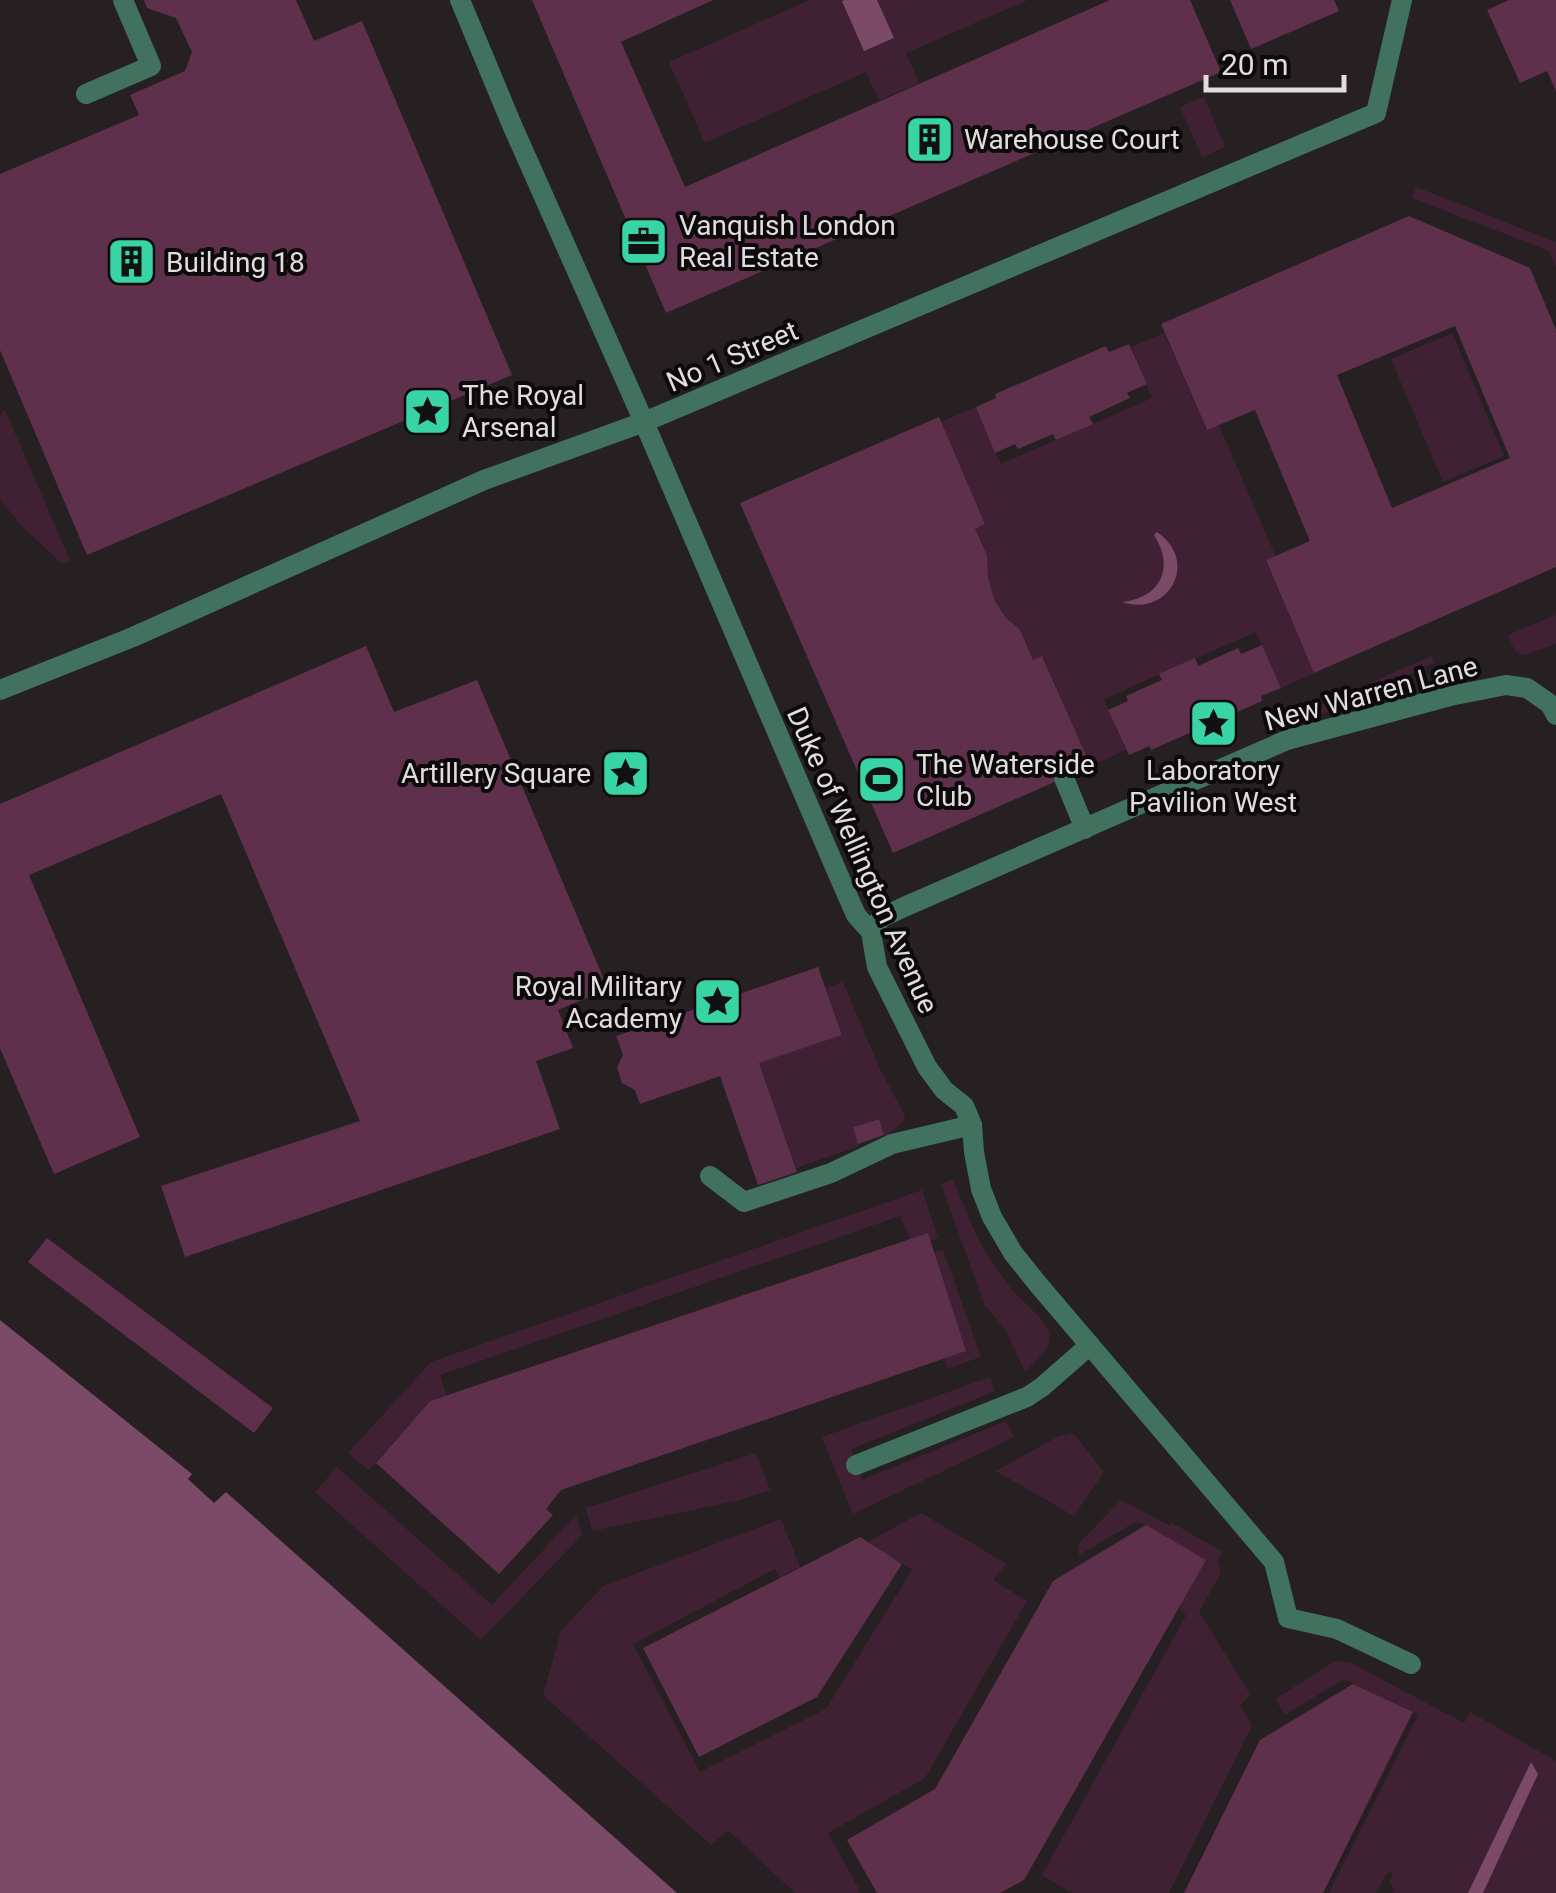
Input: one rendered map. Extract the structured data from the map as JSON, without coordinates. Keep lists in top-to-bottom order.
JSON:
{
  "streets": {
    "street": ["No 1 Street", "New Warren Lane", "Duke of Wellington Avenue"]
  },
  "crossings": [
    ["No 1 Street", "Duke of Wellington Avenue"],
    ["New Warren Lane", "Duke of Wellington Avenue"]
  ],
  "places": {
    "building": ["Warehouse Court", "Building 18"],
    "office": ["Vanquish London Real Estate"],
    "place": [
      "The Royal Arsenal",
      "Laboratory Pavilion West",
      "Artillery Square",
      "Royal Military Academy"
    ],
    "sports": ["The Waterside Club"]
  },
  "scale_bar": "20 m"
}
